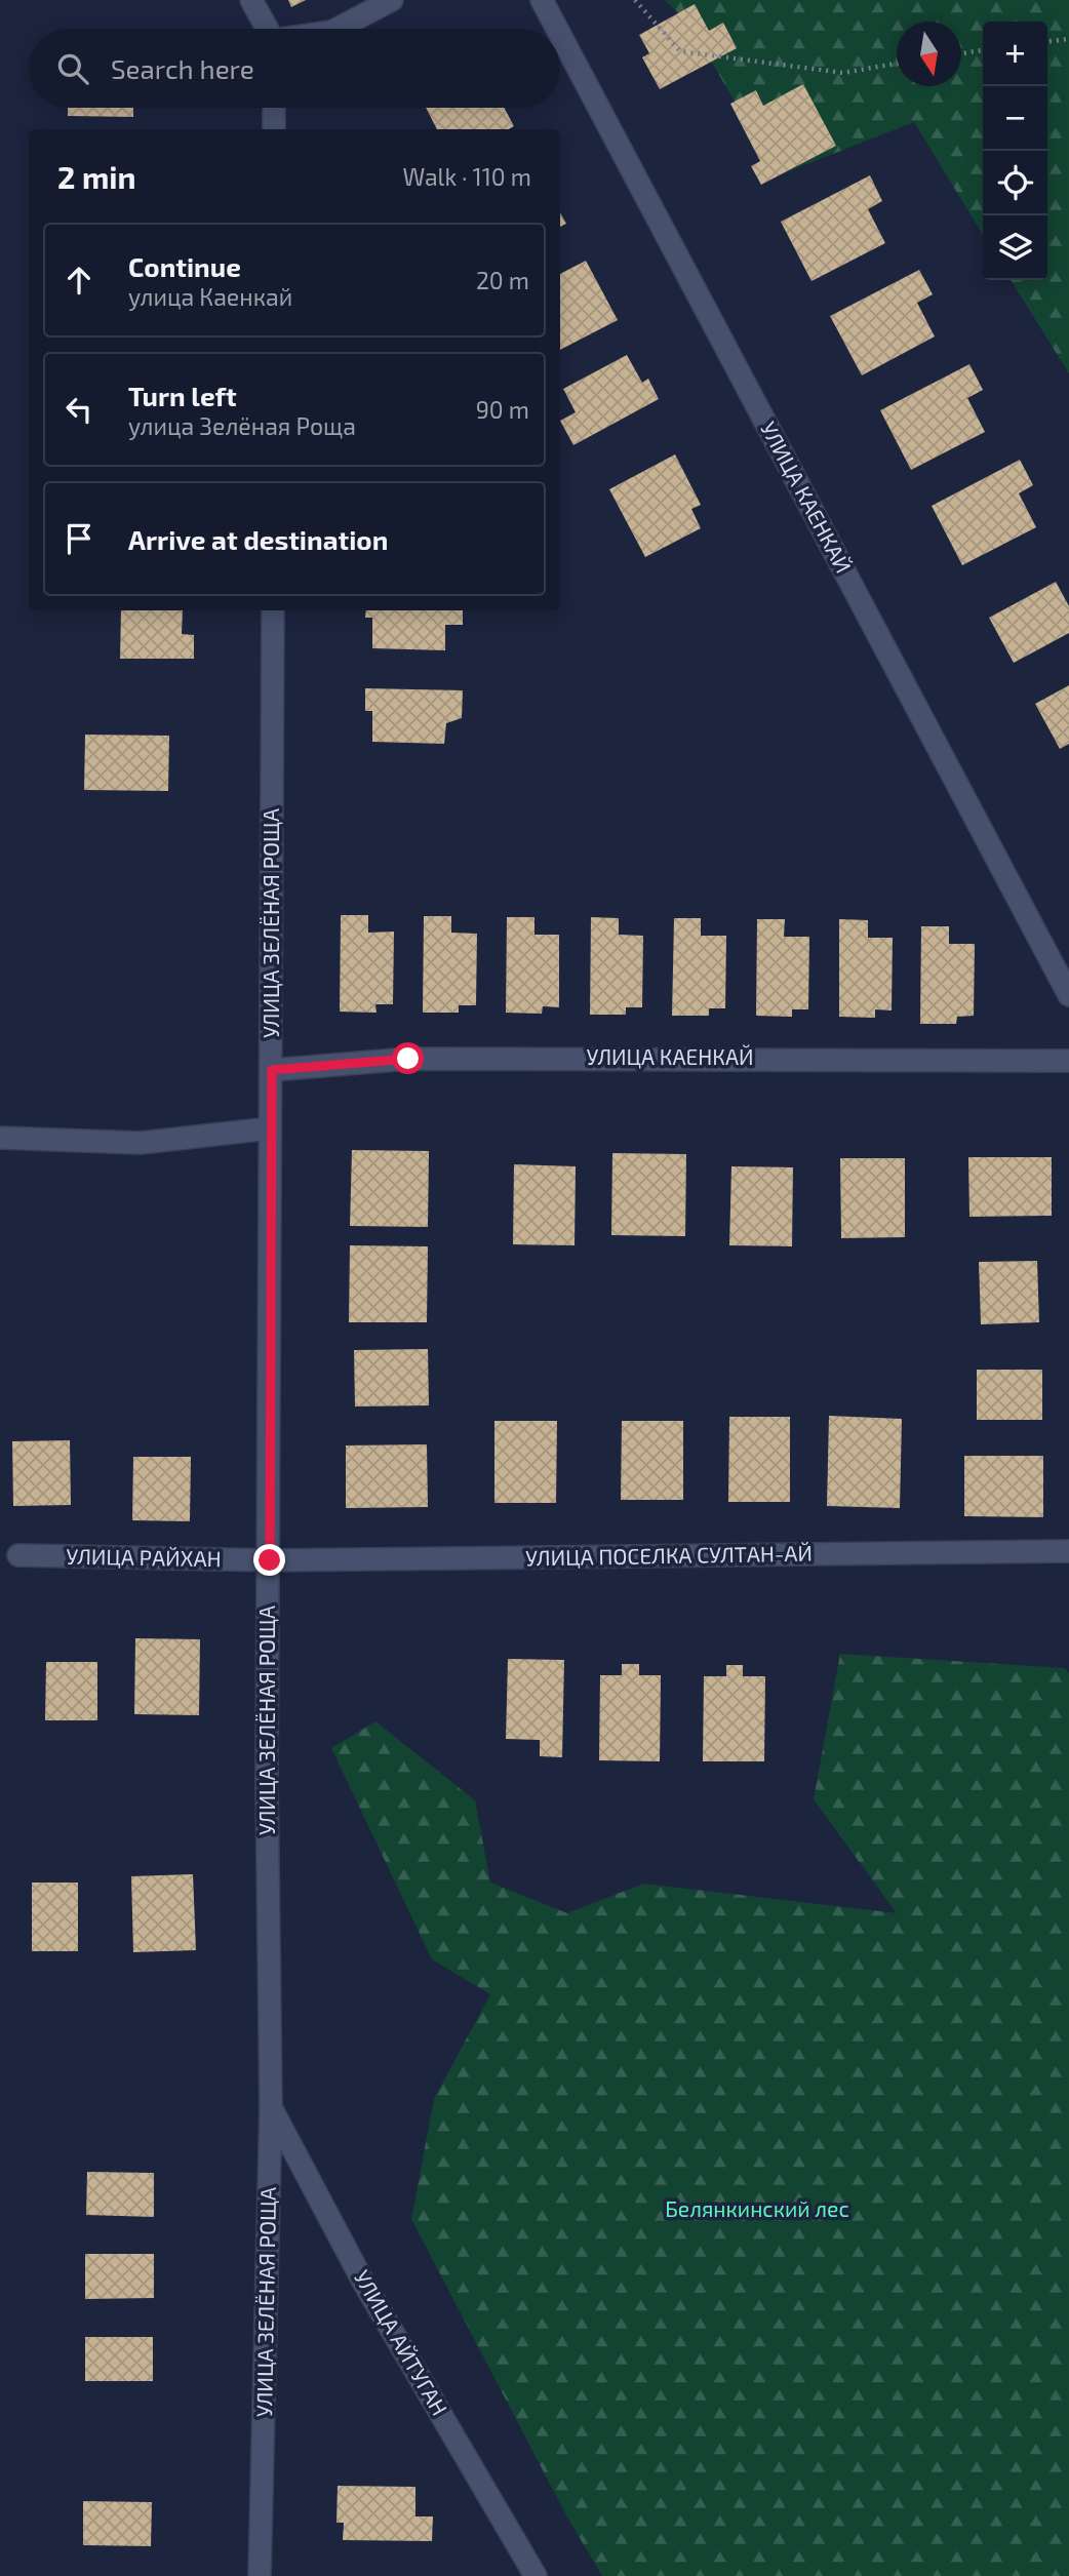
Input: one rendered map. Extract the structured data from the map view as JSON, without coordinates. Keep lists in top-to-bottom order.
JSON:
{
  "streets": {
    "street": [
      "УЛИЦА КАЕНКАЙ",
      "УЛИЦА ЗЕЛЁНАЯ РОЩА",
      "УЛИЦА ПОСЕЛКА СУЛТАН-АЙ",
      "УЛИЦА РАЙХАН",
      "УЛИЦА АЙТУГАН"
    ]
  },
  "crossings": [
    ["УЛИЦА КАЕНКАЙ", "УЛИЦА ЗЕЛЁНАЯ РОЩА"],
    ["УЛИЦА ЗЕЛЁНАЯ РОЩА", "УЛИЦА ПОСЕЛКА СУЛТАН-АЙ"],
    ["УЛИЦА ЗЕЛЁНАЯ РОЩА", "УЛИЦА РАЙХАН"],
    ["УЛИЦА ЗЕЛЁНАЯ РОЩА", "УЛИЦА АЙТУГАН"],
    ["УЛИЦА ПОСЕЛКА СУЛТАН-АЙ", "УЛИЦА РАЙХАН"]
  ],
  "parks": ["Белянкинский лес"],
  "north": "bottom",
  "page": {
    "map_buttons": ["+", "−"],
    "search": "Search here",
    "heading": ["2 min", "Walk · 110 m"],
    "list": [
      ["Continue", "улица Каенкай", "20 m"],
      ["Turn left", "улица Зелёная Роща", "90 m"],
      "Arrive at destination"
    ]
  }
}
